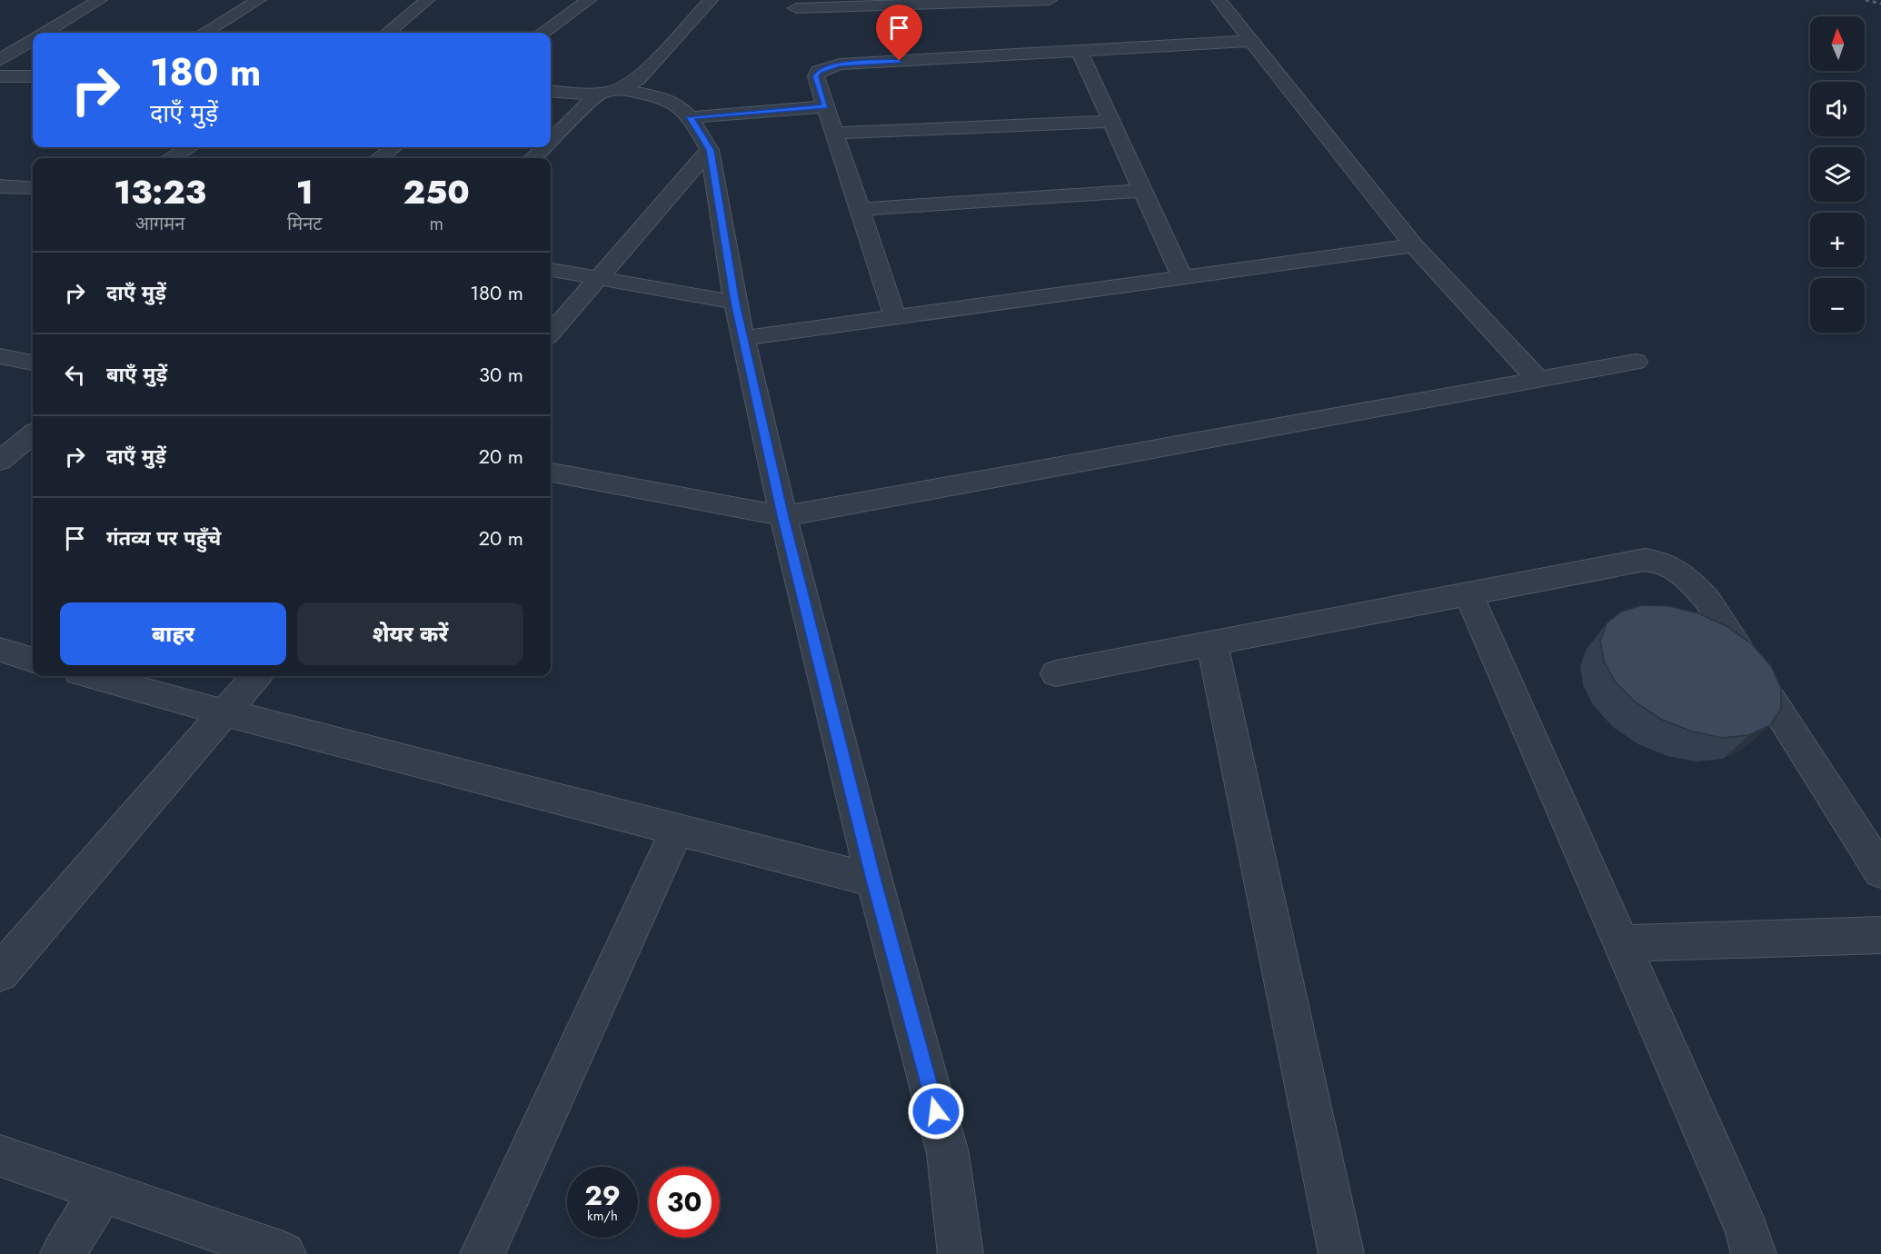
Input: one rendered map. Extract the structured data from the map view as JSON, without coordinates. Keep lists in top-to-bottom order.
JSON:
{
  "north": "top",
  "page": {
    "map_buttons": ["+", "−"],
    "turn": ["180 m", "दाएँ मुड़ें"],
    "eta": [
      "13:23",
      "आगमन",
      "1",
      "मिनट",
      "250",
      "m"
    ],
    "list": [
      {
        "name": "दाएँ मुड़ें",
        "value": "180 m"
      },
      {
        "name": "बाएँ मुड़ें",
        "value": "30 m"
      },
      {
        "name": "दाएँ मुड़ें",
        "value": "20 m"
      },
      {
        "name": "गंतव्य पर पहुँचे",
        "value": "20 m"
      }
    ],
    "buttons": ["बाहर", "शेयर करें"],
    "speed": "29 km/h",
    "limit": "30"
  }
}
